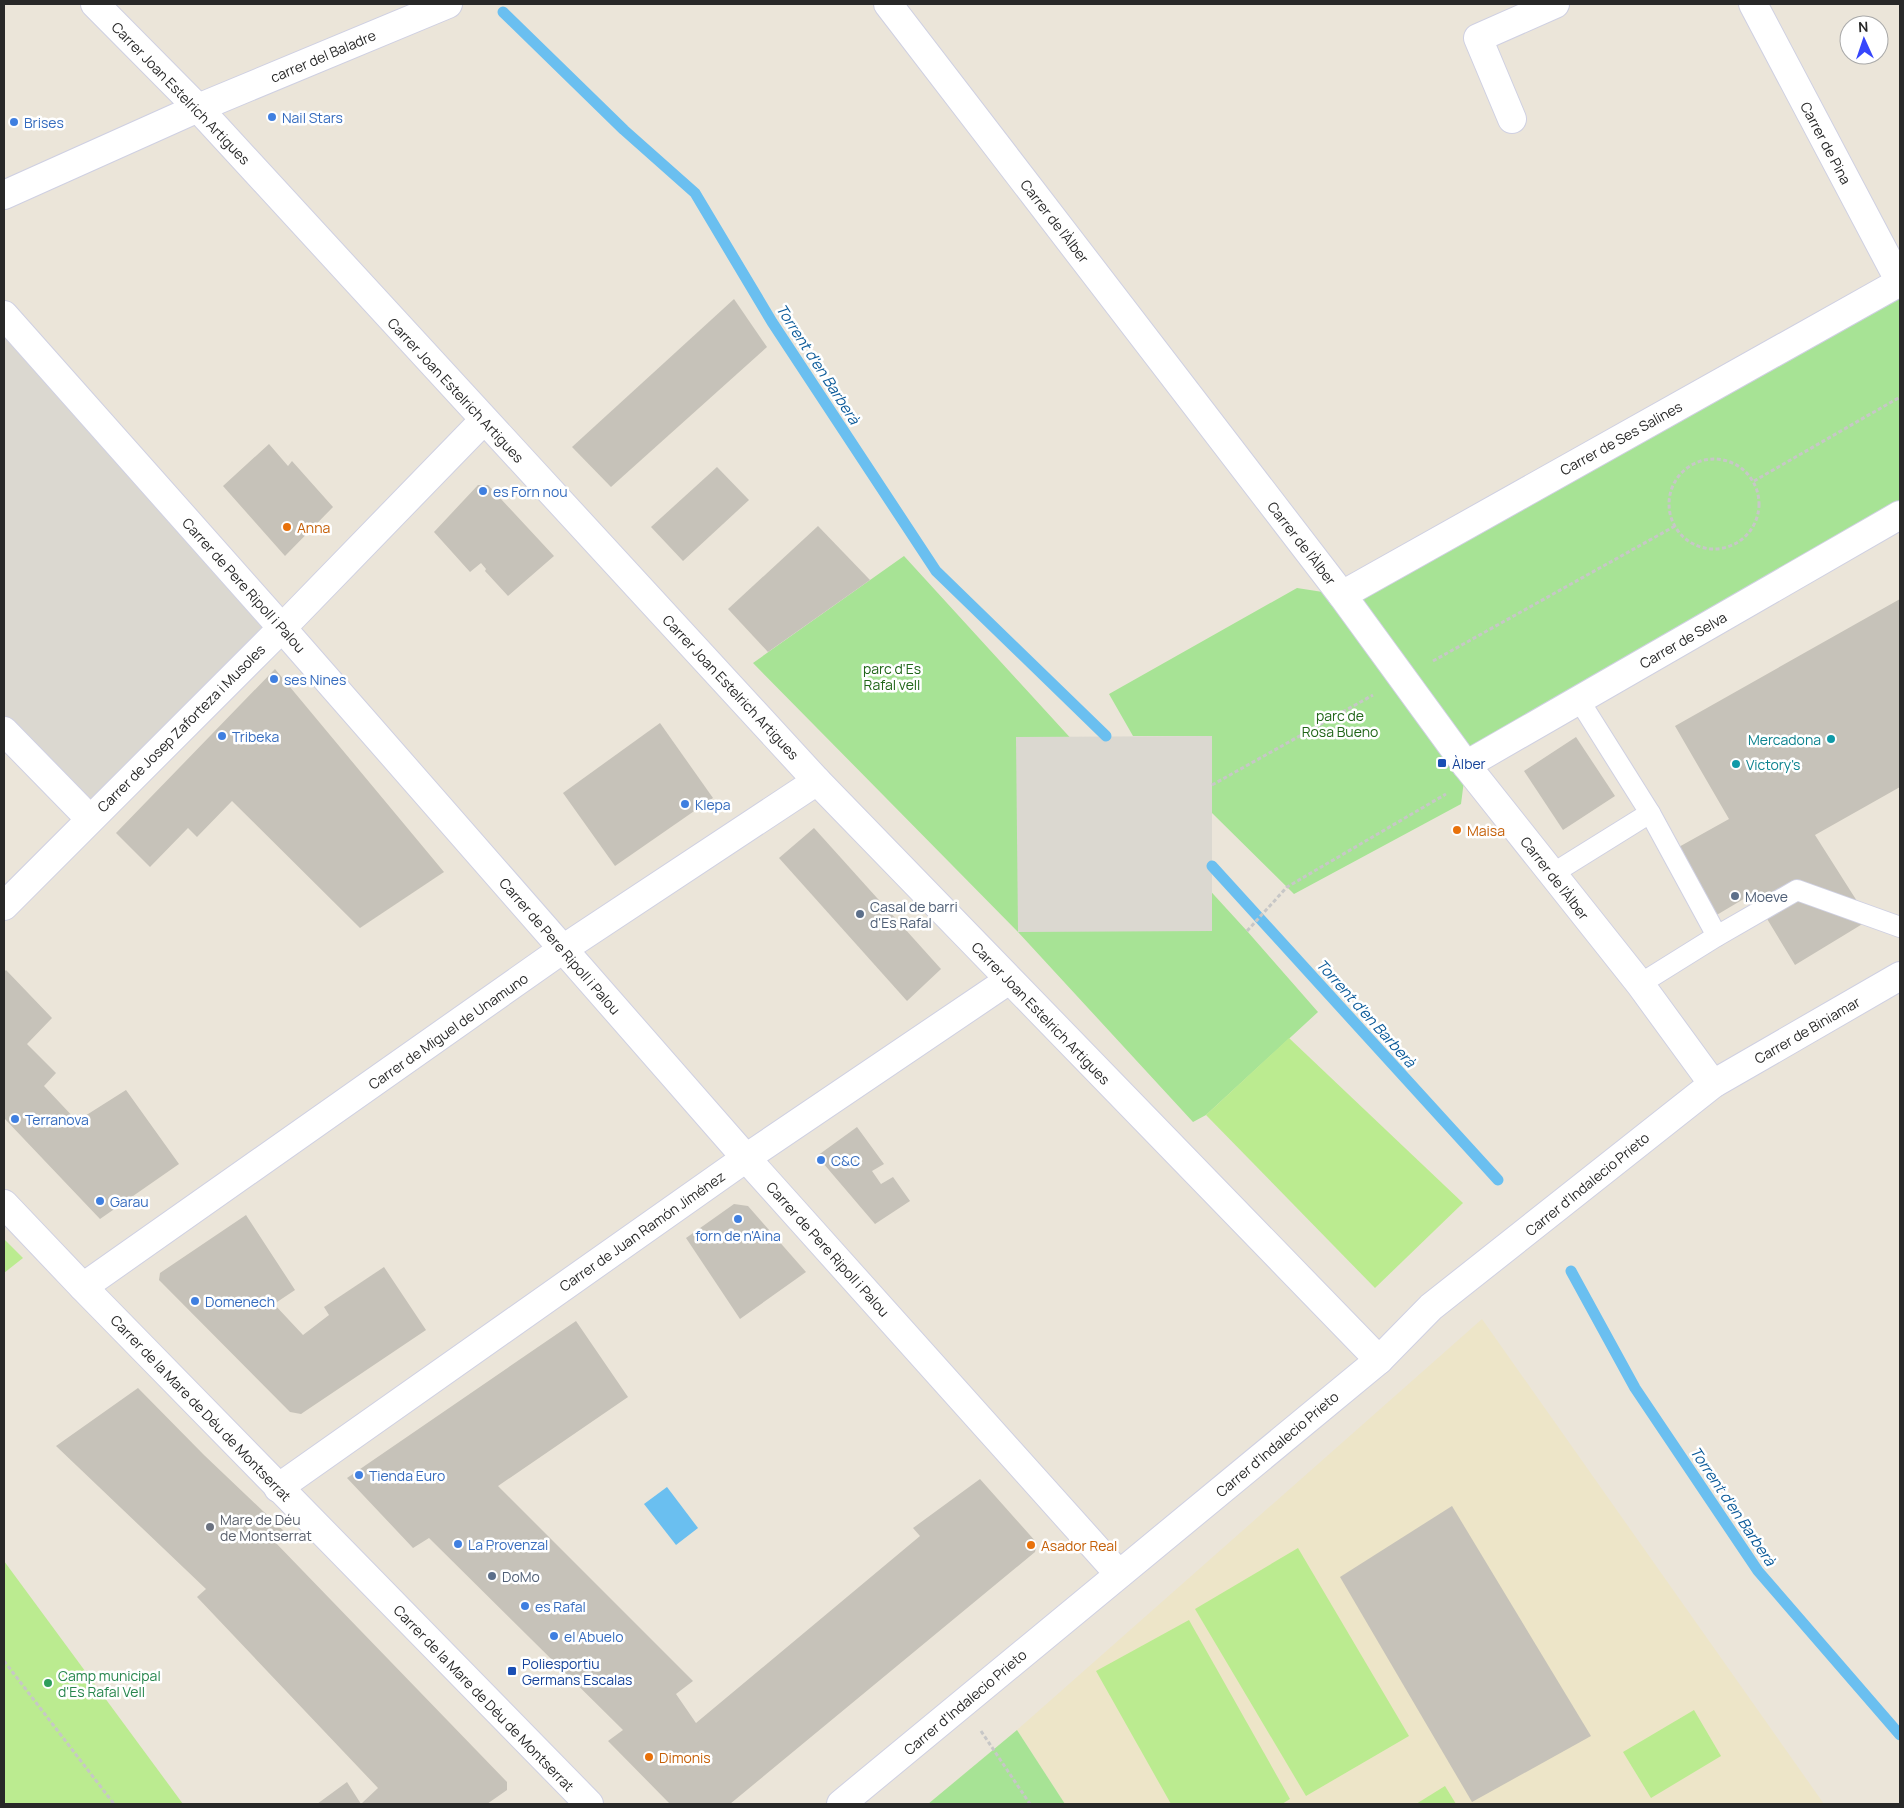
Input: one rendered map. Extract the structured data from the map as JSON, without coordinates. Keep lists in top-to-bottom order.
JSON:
{
  "streets": {
    "street": [
      "carrer del Baladre",
      "Carrer Joan Estelrich Artigues",
      "Carrer de Pina",
      "Carrer de l'Àlber",
      "Carrer de Ses Salines",
      "Carrer de Pere Ripoll i Palou",
      "Carrer de Selva",
      "Carrer de Josep Zaforteza i Musoles",
      "Carrer de Biniamar",
      "Carrer de Miguel de Unamuno",
      "Carrer d'Indalecio Prieto",
      "Carrer de Juan Ramón Jiménez",
      "Carrer de la Mare de Déu de Montserrat"
    ]
  },
  "crossings": [
    ["carrer del Baladre", "Carrer Joan Estelrich Artigues"],
    ["Carrer Joan Estelrich Artigues", "Carrer de Josep Zaforteza i Musoles"],
    ["Carrer Joan Estelrich Artigues", "Carrer de Miguel de Unamuno"],
    ["Carrer Joan Estelrich Artigues", "Carrer d'Indalecio Prieto"],
    ["Carrer Joan Estelrich Artigues", "Carrer de Juan Ramón Jiménez"],
    ["Carrer de Pina", "Carrer de Ses Salines"],
    ["Carrer de l'Àlber", "Carrer de Ses Salines"],
    ["Carrer de l'Àlber", "Carrer de Selva"],
    ["Carrer de l'Àlber", "Carrer de Biniamar"],
    ["Carrer de l'Àlber", "Carrer d'Indalecio Prieto"],
    ["Carrer de Pere Ripoll i Palou", "Carrer de Josep Zaforteza i Musoles"],
    ["Carrer de Pere Ripoll i Palou", "Carrer de Miguel de Unamuno"],
    ["Carrer de Pere Ripoll i Palou", "Carrer d'Indalecio Prieto"],
    ["Carrer de Pere Ripoll i Palou", "Carrer de Juan Ramón Jiménez"],
    ["Carrer de Biniamar", "Carrer d'Indalecio Prieto"],
    ["Carrer de Miguel de Unamuno", "Carrer de la Mare de Déu de Montserrat"],
    ["Carrer de Juan Ramón Jiménez", "Carrer de la Mare de Déu de Montserrat"]
  ],
  "water": ["Torrent d'en Barberà"],
  "parks": ["parc d'Es Rafal vell", "parc de Rosa Bueno"],
  "places": {
    "other": [
      "Nail Stars",
      "Brises",
      "es Forn nou",
      "Anna",
      "ses Nines",
      "Tribeka",
      "Mercadona",
      "Victory's",
      "Klepa",
      "Maisa",
      "Moeve",
      "Casal de barri d'Es Rafal",
      "Terranova",
      "C&C",
      "Garau",
      "forn de n'Aina",
      "Domenech",
      "Tienda Euro",
      "Mare de Déu de Montserrat",
      "La Provenzal",
      "Asador Real",
      "DoMo",
      "es Rafal",
      "el Abuelo",
      "Camp municipal d'Es Rafal Vell",
      "Dimonis"
    ],
    "transit": ["Àlber", "Poliesportiu Germans Escalas"]
  },
  "north": "top"
}
